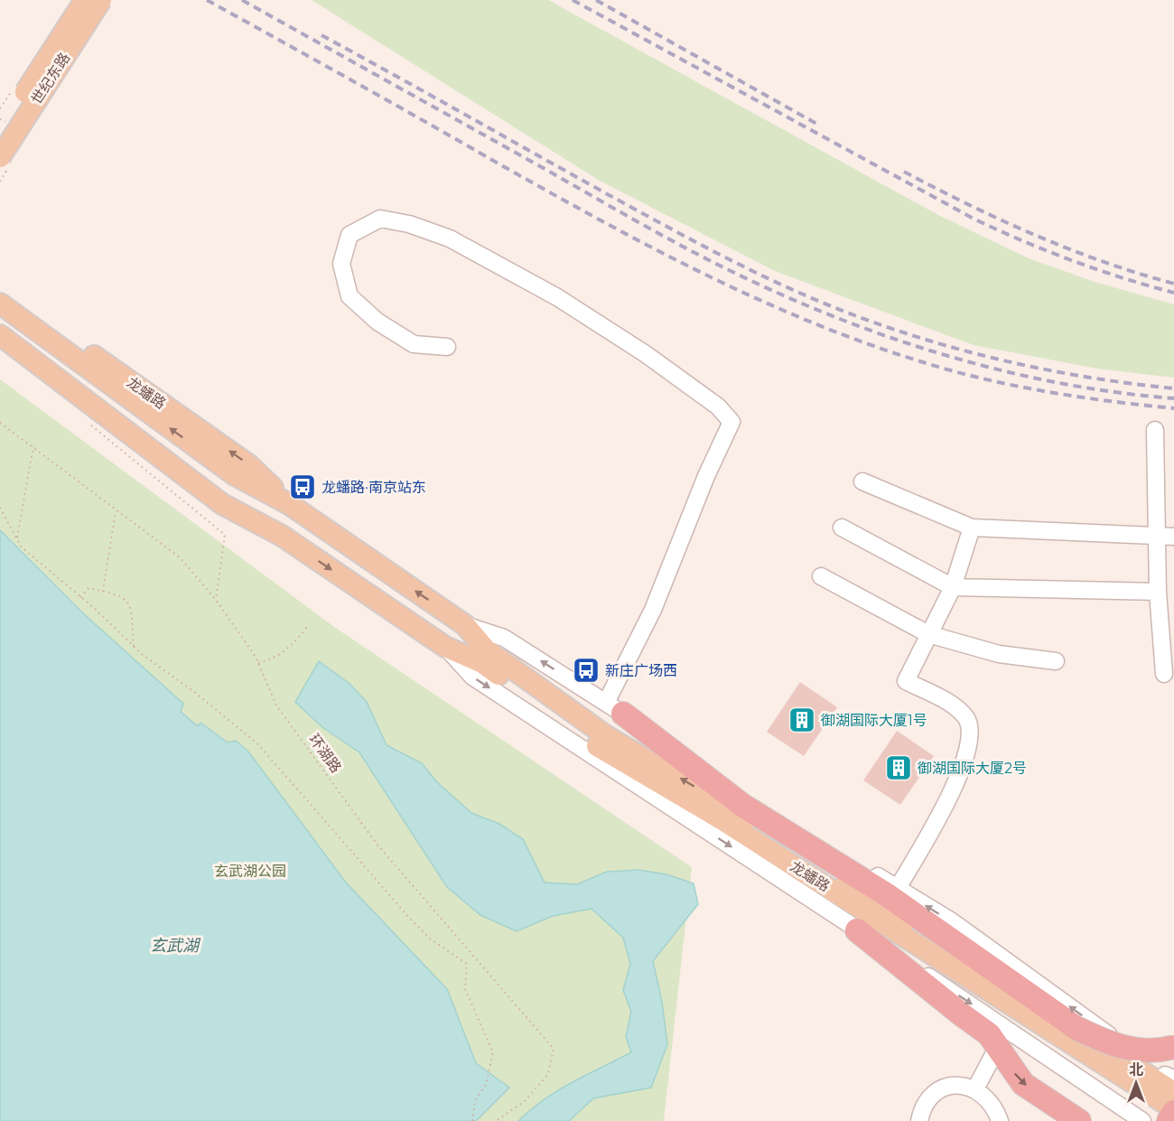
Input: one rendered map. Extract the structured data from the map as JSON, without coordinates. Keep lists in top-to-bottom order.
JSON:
{
  "streets": {
    "main road": ["世纪东路", "龙蟠路"],
    "path": ["环湖路"]
  },
  "water": ["玄武湖"],
  "parks": ["玄武湖公园"],
  "places": {
    "bus stop": ["龙蟠路·南京站东", "新庄广场西"],
    "building": ["御湖国际大厦1号", "御湖国际大厦2号"]
  },
  "north": "top"
}
